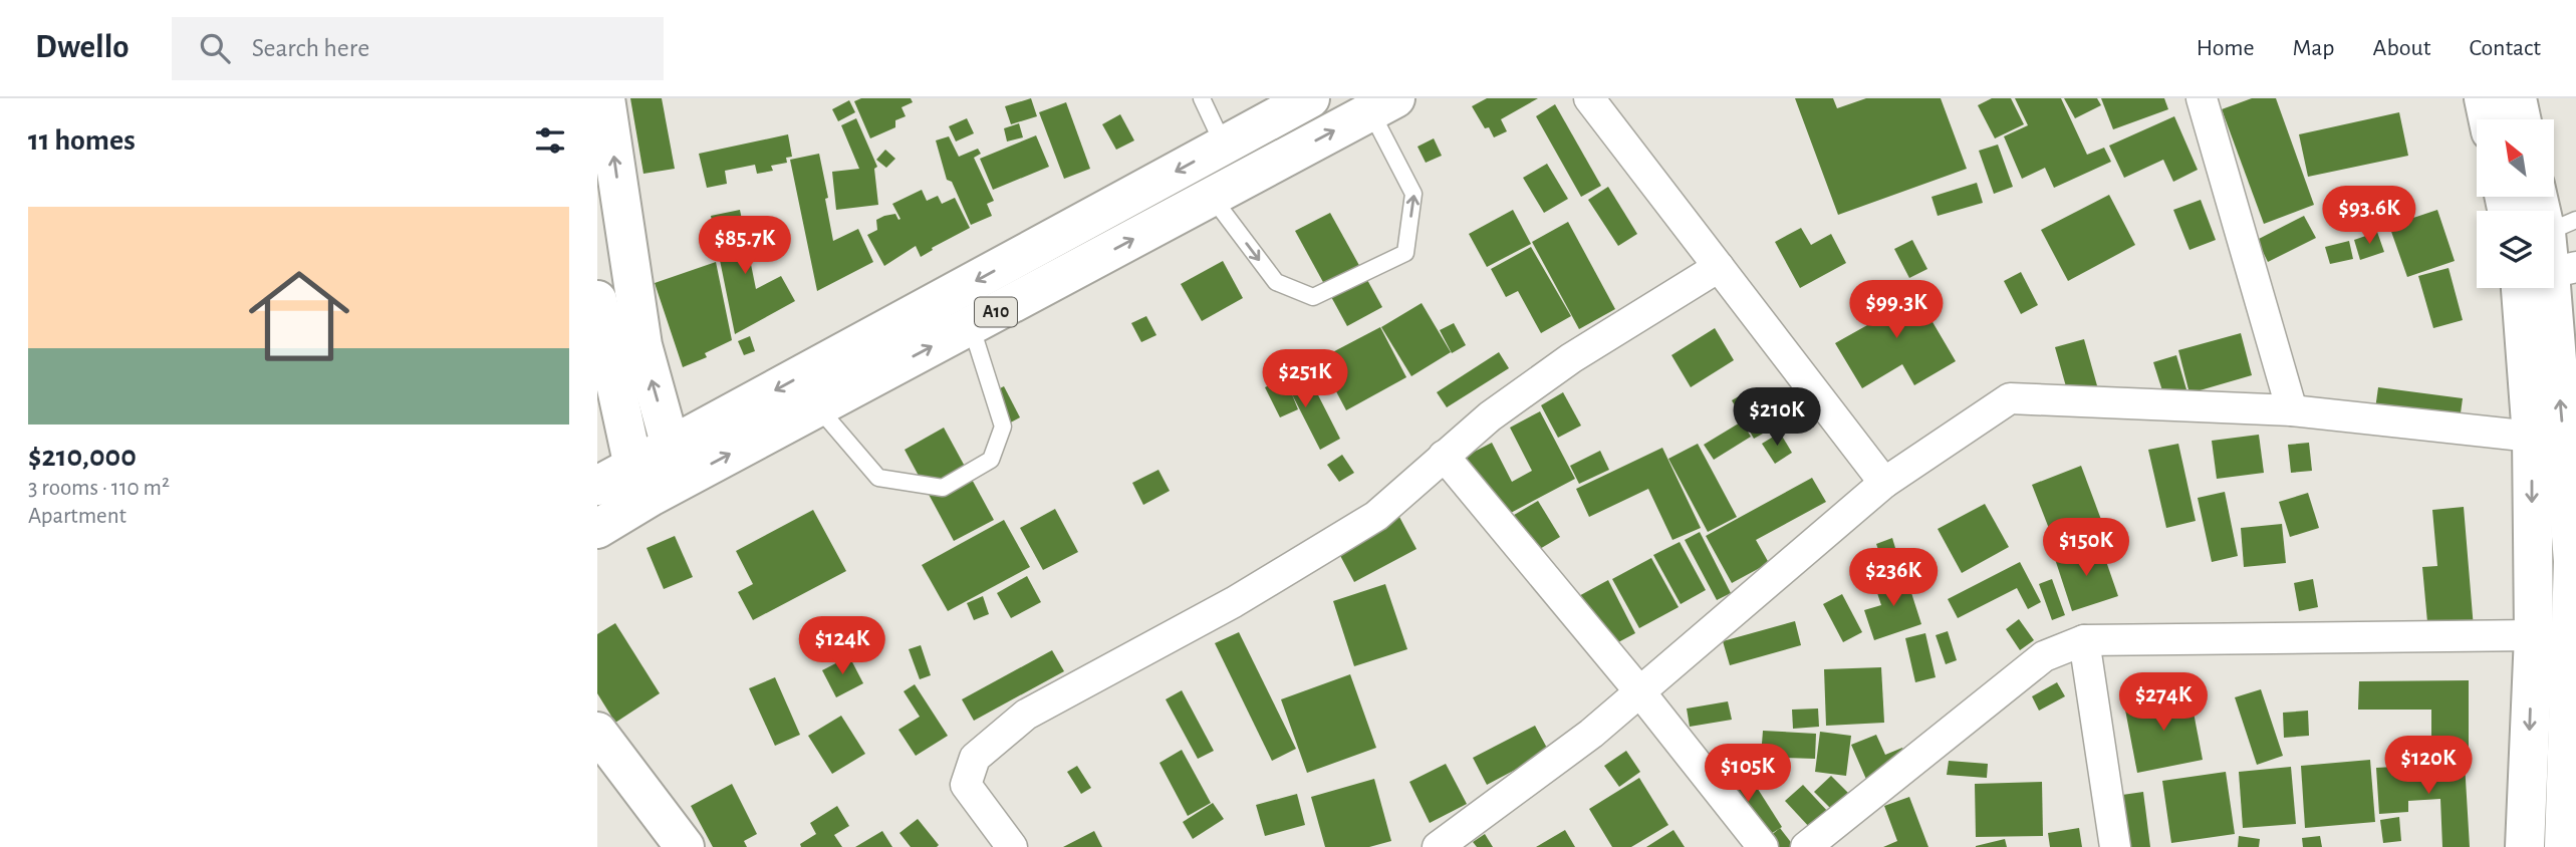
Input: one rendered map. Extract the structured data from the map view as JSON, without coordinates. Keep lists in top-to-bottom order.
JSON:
{
  "streets": {
    "main road": ["A10"]
  },
  "north": "top left",
  "page": {
    "header": "Dwello",
    "search": "Search here",
    "nav": [
      "Home",
      "Map",
      "About",
      "Contact"
    ],
    "heading": "11 homes",
    "list": [
      {
        "name": "$210,000",
        "note": "3 rooms · 110 m² · Apartment"
      }
    ],
    "price": [
      "$93.6K",
      "$85.7K",
      "$99.3K",
      "$251K",
      "$210K",
      "$150K",
      "$236K",
      "$124K",
      "$274K",
      "$120K",
      "$105K"
    ]
  }
}
